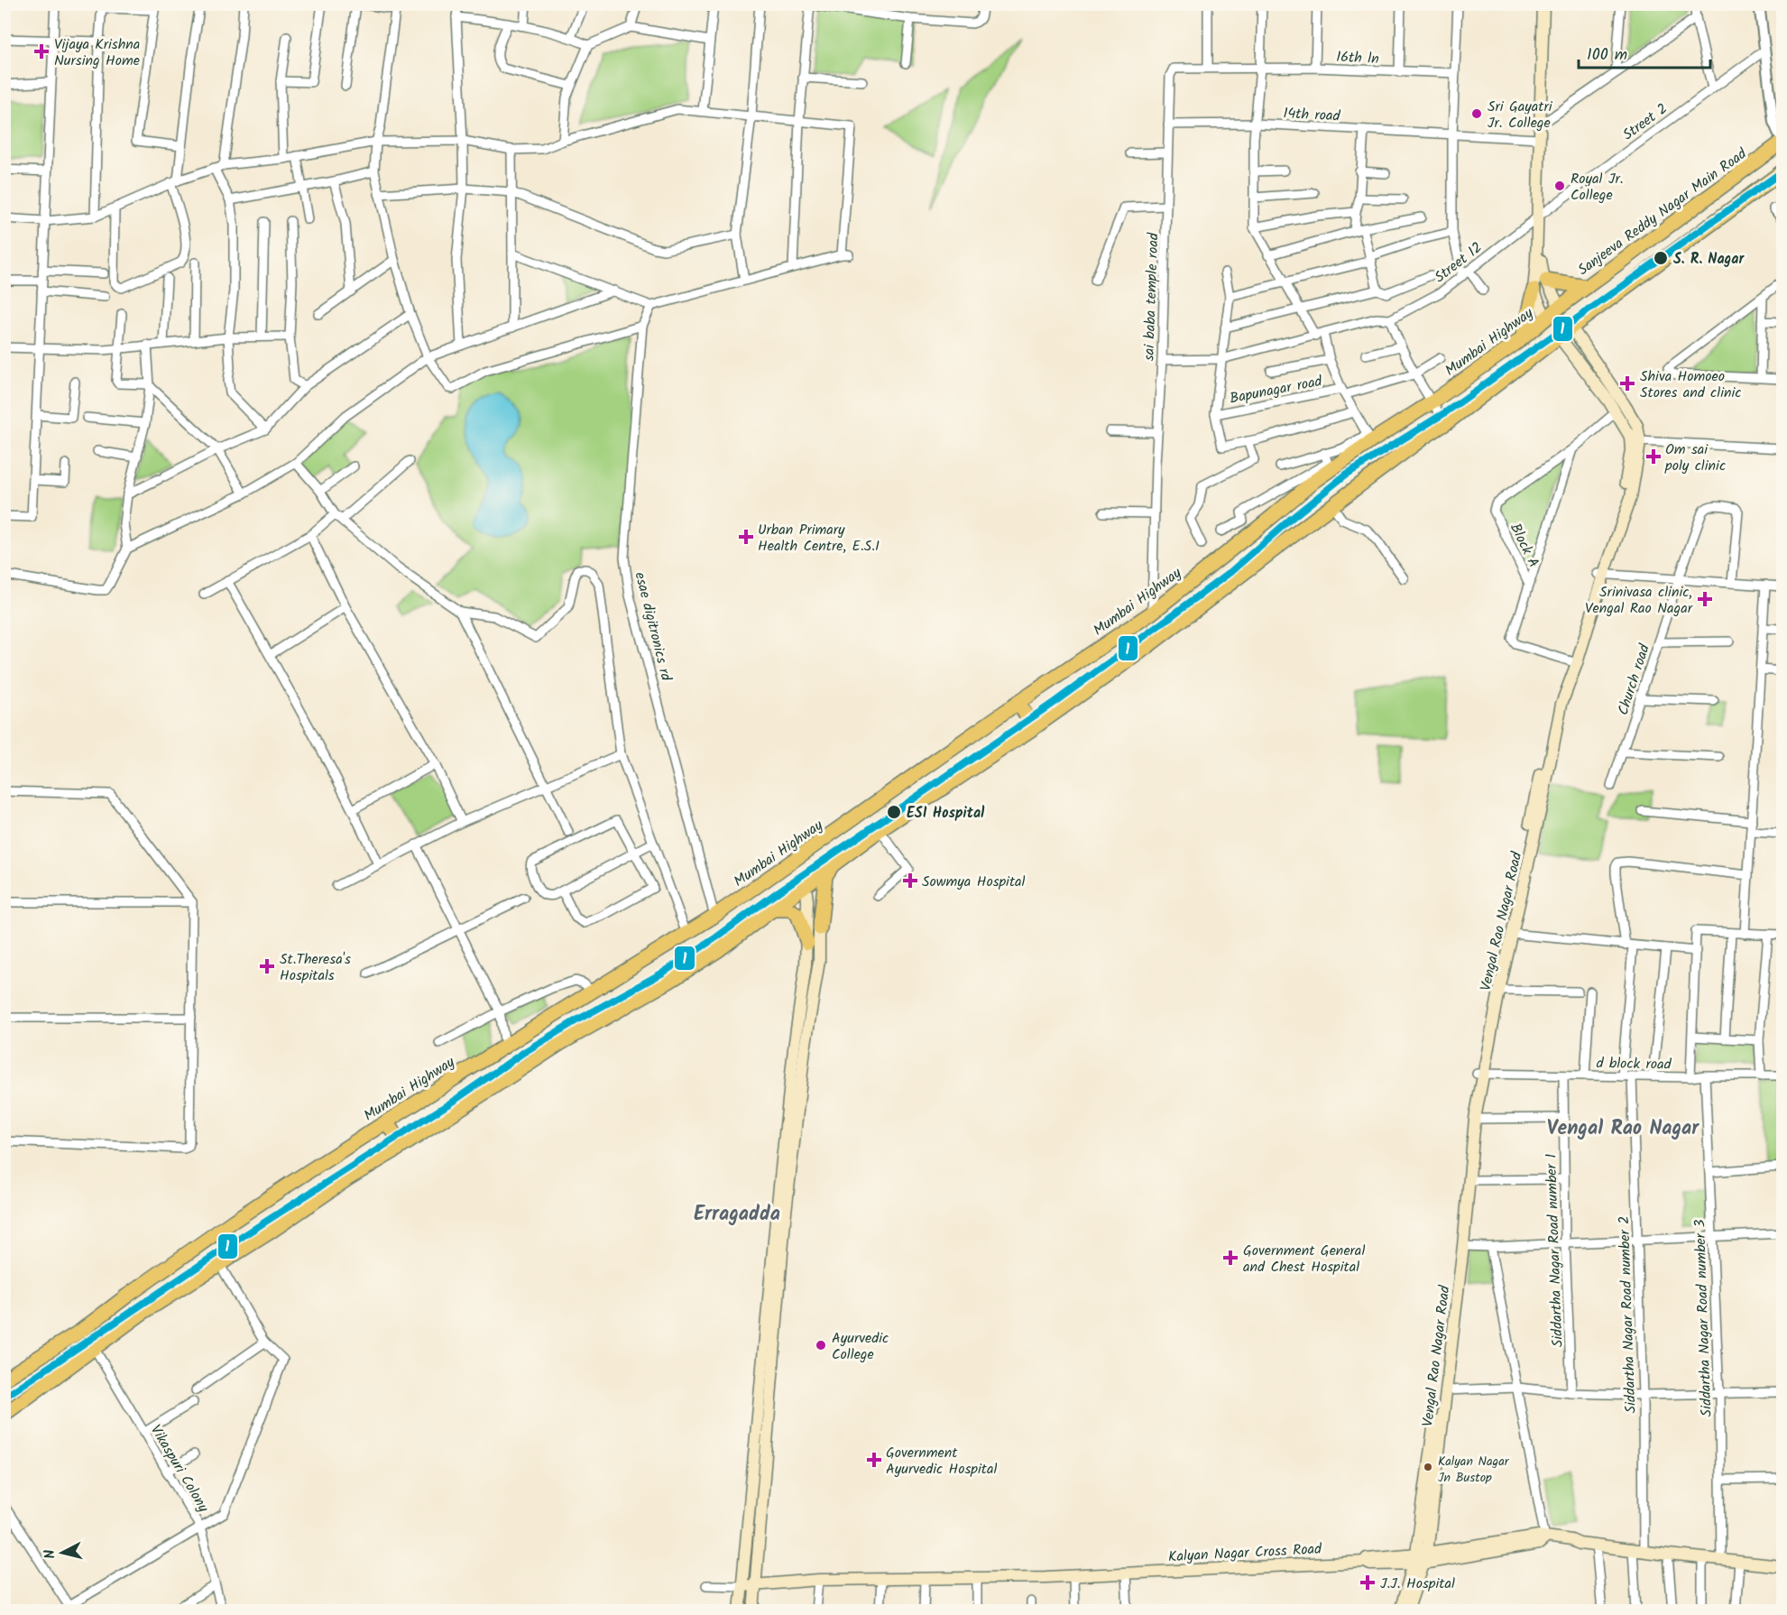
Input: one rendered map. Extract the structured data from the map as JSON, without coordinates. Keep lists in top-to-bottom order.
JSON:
{
  "streets": {
    "highway": ["Sanjeeva Reddy Nagar Main Road", "Mumbai Highway"],
    "main road": ["Vengal Rao Nagar Road", "Kalyan Nagar Cross Road"],
    "street": [
      "16th ln",
      "14th road",
      "Street 2",
      "Street 12",
      "sai baba temple road",
      "Bapunagar road",
      "Block A",
      "esae digitronics rd",
      "Church road",
      "d block road",
      "Siddartha Nagar Road number 1",
      "Siddartha Nagar Road number 2",
      "Siddartha Nagar Road number 3",
      "Vikaspuri Colony"
    ]
  },
  "crossings": [
    ["16th ln", "sai baba temple road"],
    ["14th road", "sai baba temple road"],
    ["Street 2", "Street 12"],
    ["Sanjeeva Reddy Nagar Main Road", "Mumbai Highway"],
    ["sai baba temple road", "Mumbai Highway"],
    ["Mumbai Highway", "esae digitronics rd"],
    ["Block A", "Vengal Rao Nagar Road"],
    ["Vengal Rao Nagar Road", "d block road"],
    ["Vengal Rao Nagar Road", "Kalyan Nagar Cross Road"],
    ["d block road", "Siddartha Nagar Road number 1"],
    ["d block road", "Siddartha Nagar Road number 2"],
    ["d block road", "Siddartha Nagar Road number 3"]
  ],
  "districts": ["Vengal Rao Nagar", "Erragadda"],
  "places": {
    "health": [
      "Vijaya Krishna Nursing Home",
      "Shiva Homoeo Stores and clinic",
      "Om sai poly clinic",
      "Urban Primary Health Centre, E.S.I",
      "Srinivasa clinic, Vengal Rao Nagar",
      "Sowmya Hospital",
      "St.Theresa's Hospitals",
      "Government General and Chest Hospital",
      "Government Ayurvedic Hospital",
      "J.J. Hospital"
    ],
    "other": [
      "Sri Gayatri Jr. College",
      "Royal Jr. College",
      "S. R. Nagar",
      "ESI Hospital",
      "Ayurvedic College",
      "Kalyan Nagar Jn Bustop"
    ]
  },
  "lines": ["metro line 1"],
  "scale_bar": "100 m",
  "north": "left"
}
